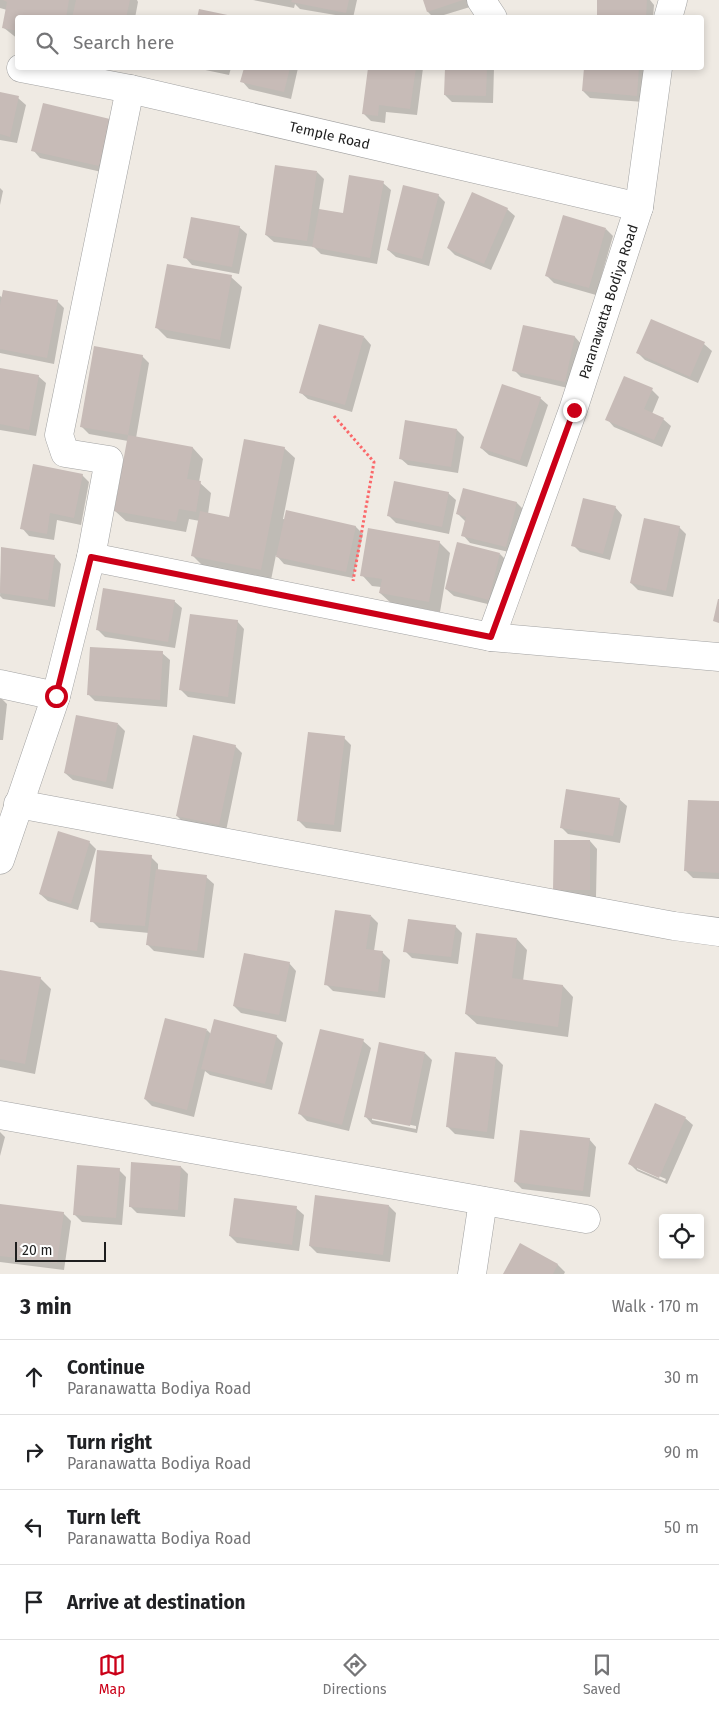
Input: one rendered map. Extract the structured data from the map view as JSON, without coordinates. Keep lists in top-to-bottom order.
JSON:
{
  "streets": {
    "street": ["Temple Road", "Paranawatta Bodiya Road"]
  },
  "crossings": [
    ["Temple Road", "Paranawatta Bodiya Road"]
  ],
  "scale_bar": "20 m",
  "page": {
    "search": "Search here",
    "scale": "20 m",
    "heading": ["3 min", "Walk · 170 m"],
    "list": [
      ["Continue", "Paranawatta Bodiya Road", "30 m"],
      ["Turn right", "Paranawatta Bodiya Road", "90 m"],
      ["Turn left", "Paranawatta Bodiya Road", "50 m"],
      "Arrive at destination"
    ],
    "nav": ["Map", "Directions", "Saved"]
  }
}
